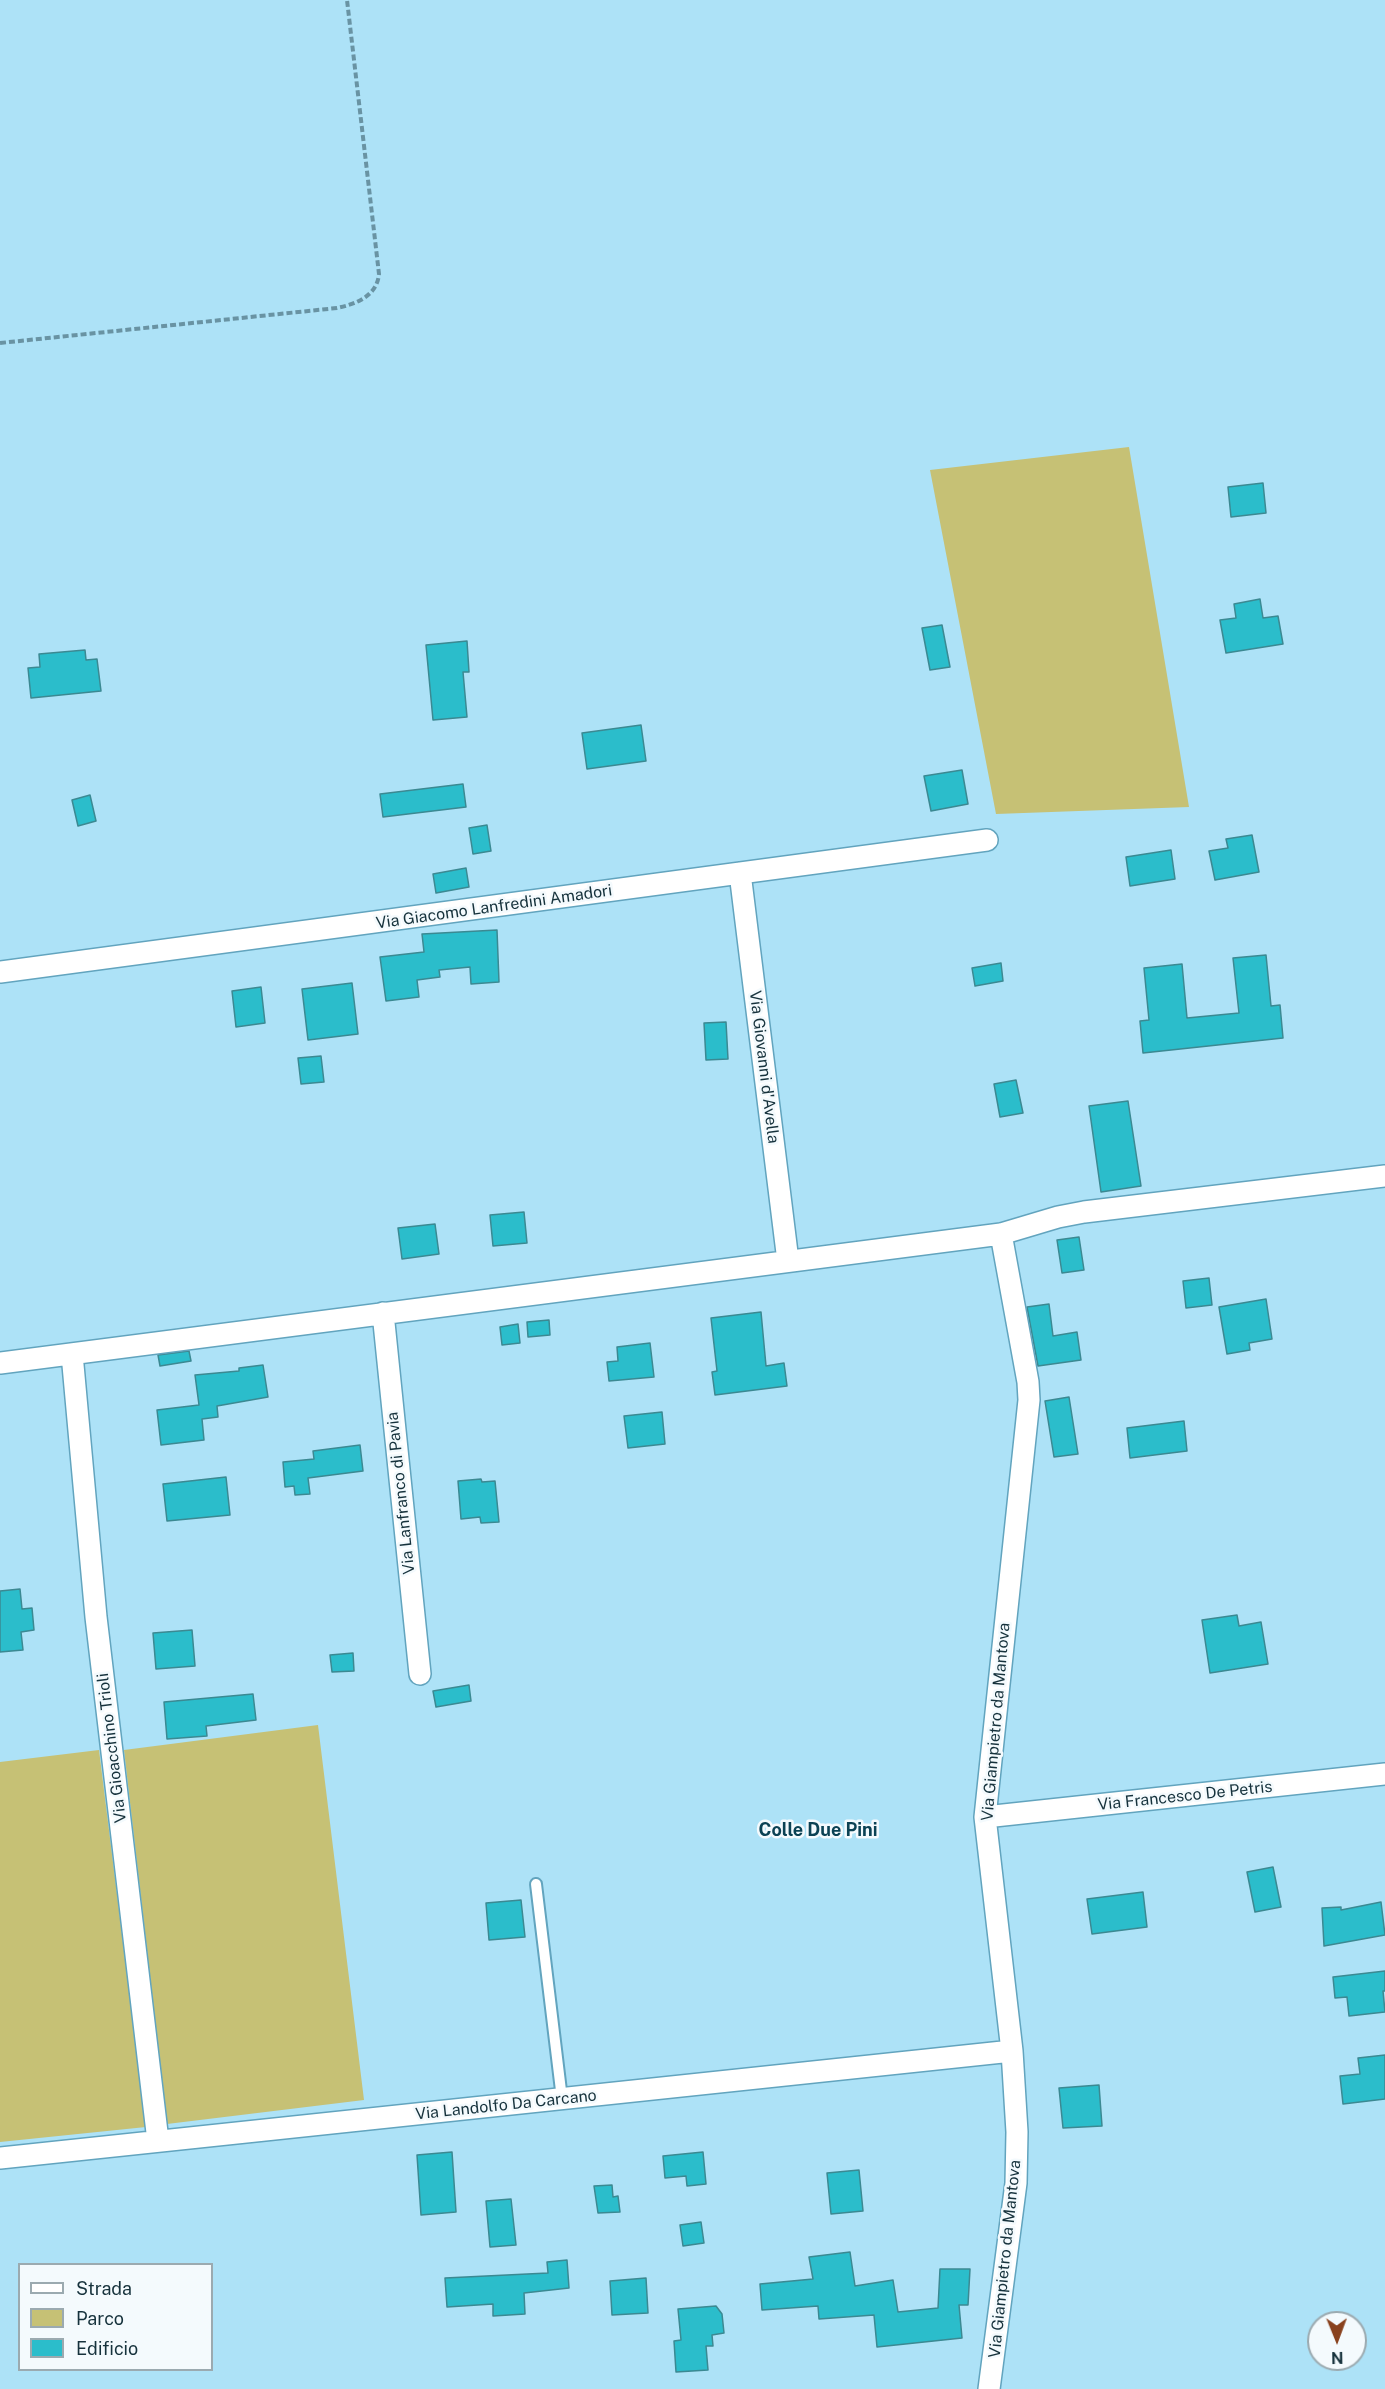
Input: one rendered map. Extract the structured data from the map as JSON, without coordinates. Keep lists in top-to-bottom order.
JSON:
{
  "streets": {
    "street": [
      "Via Giacomo Lanfredini Amadori",
      "Via Giovanni d'Avella",
      "Via Lanfranco di Pavia",
      "Via Giampietro da Mantova",
      "Via Gioacchino Trioli",
      "Via Francesco De Petris",
      "Via Landolfo Da Carcano"
    ]
  },
  "crossings": [
    ["Via Giacomo Lanfredini Amadori", "Via Giovanni d'Avella"],
    ["Via Giampietro da Mantova", "Via Francesco De Petris"],
    ["Via Giampietro da Mantova", "Via Landolfo Da Carcano"],
    ["Via Gioacchino Trioli", "Via Landolfo Da Carcano"]
  ],
  "districts": ["Colle Due Pini"],
  "legend": ["Strada", "Parco", "Edificio"],
  "north": "bottom"
}
